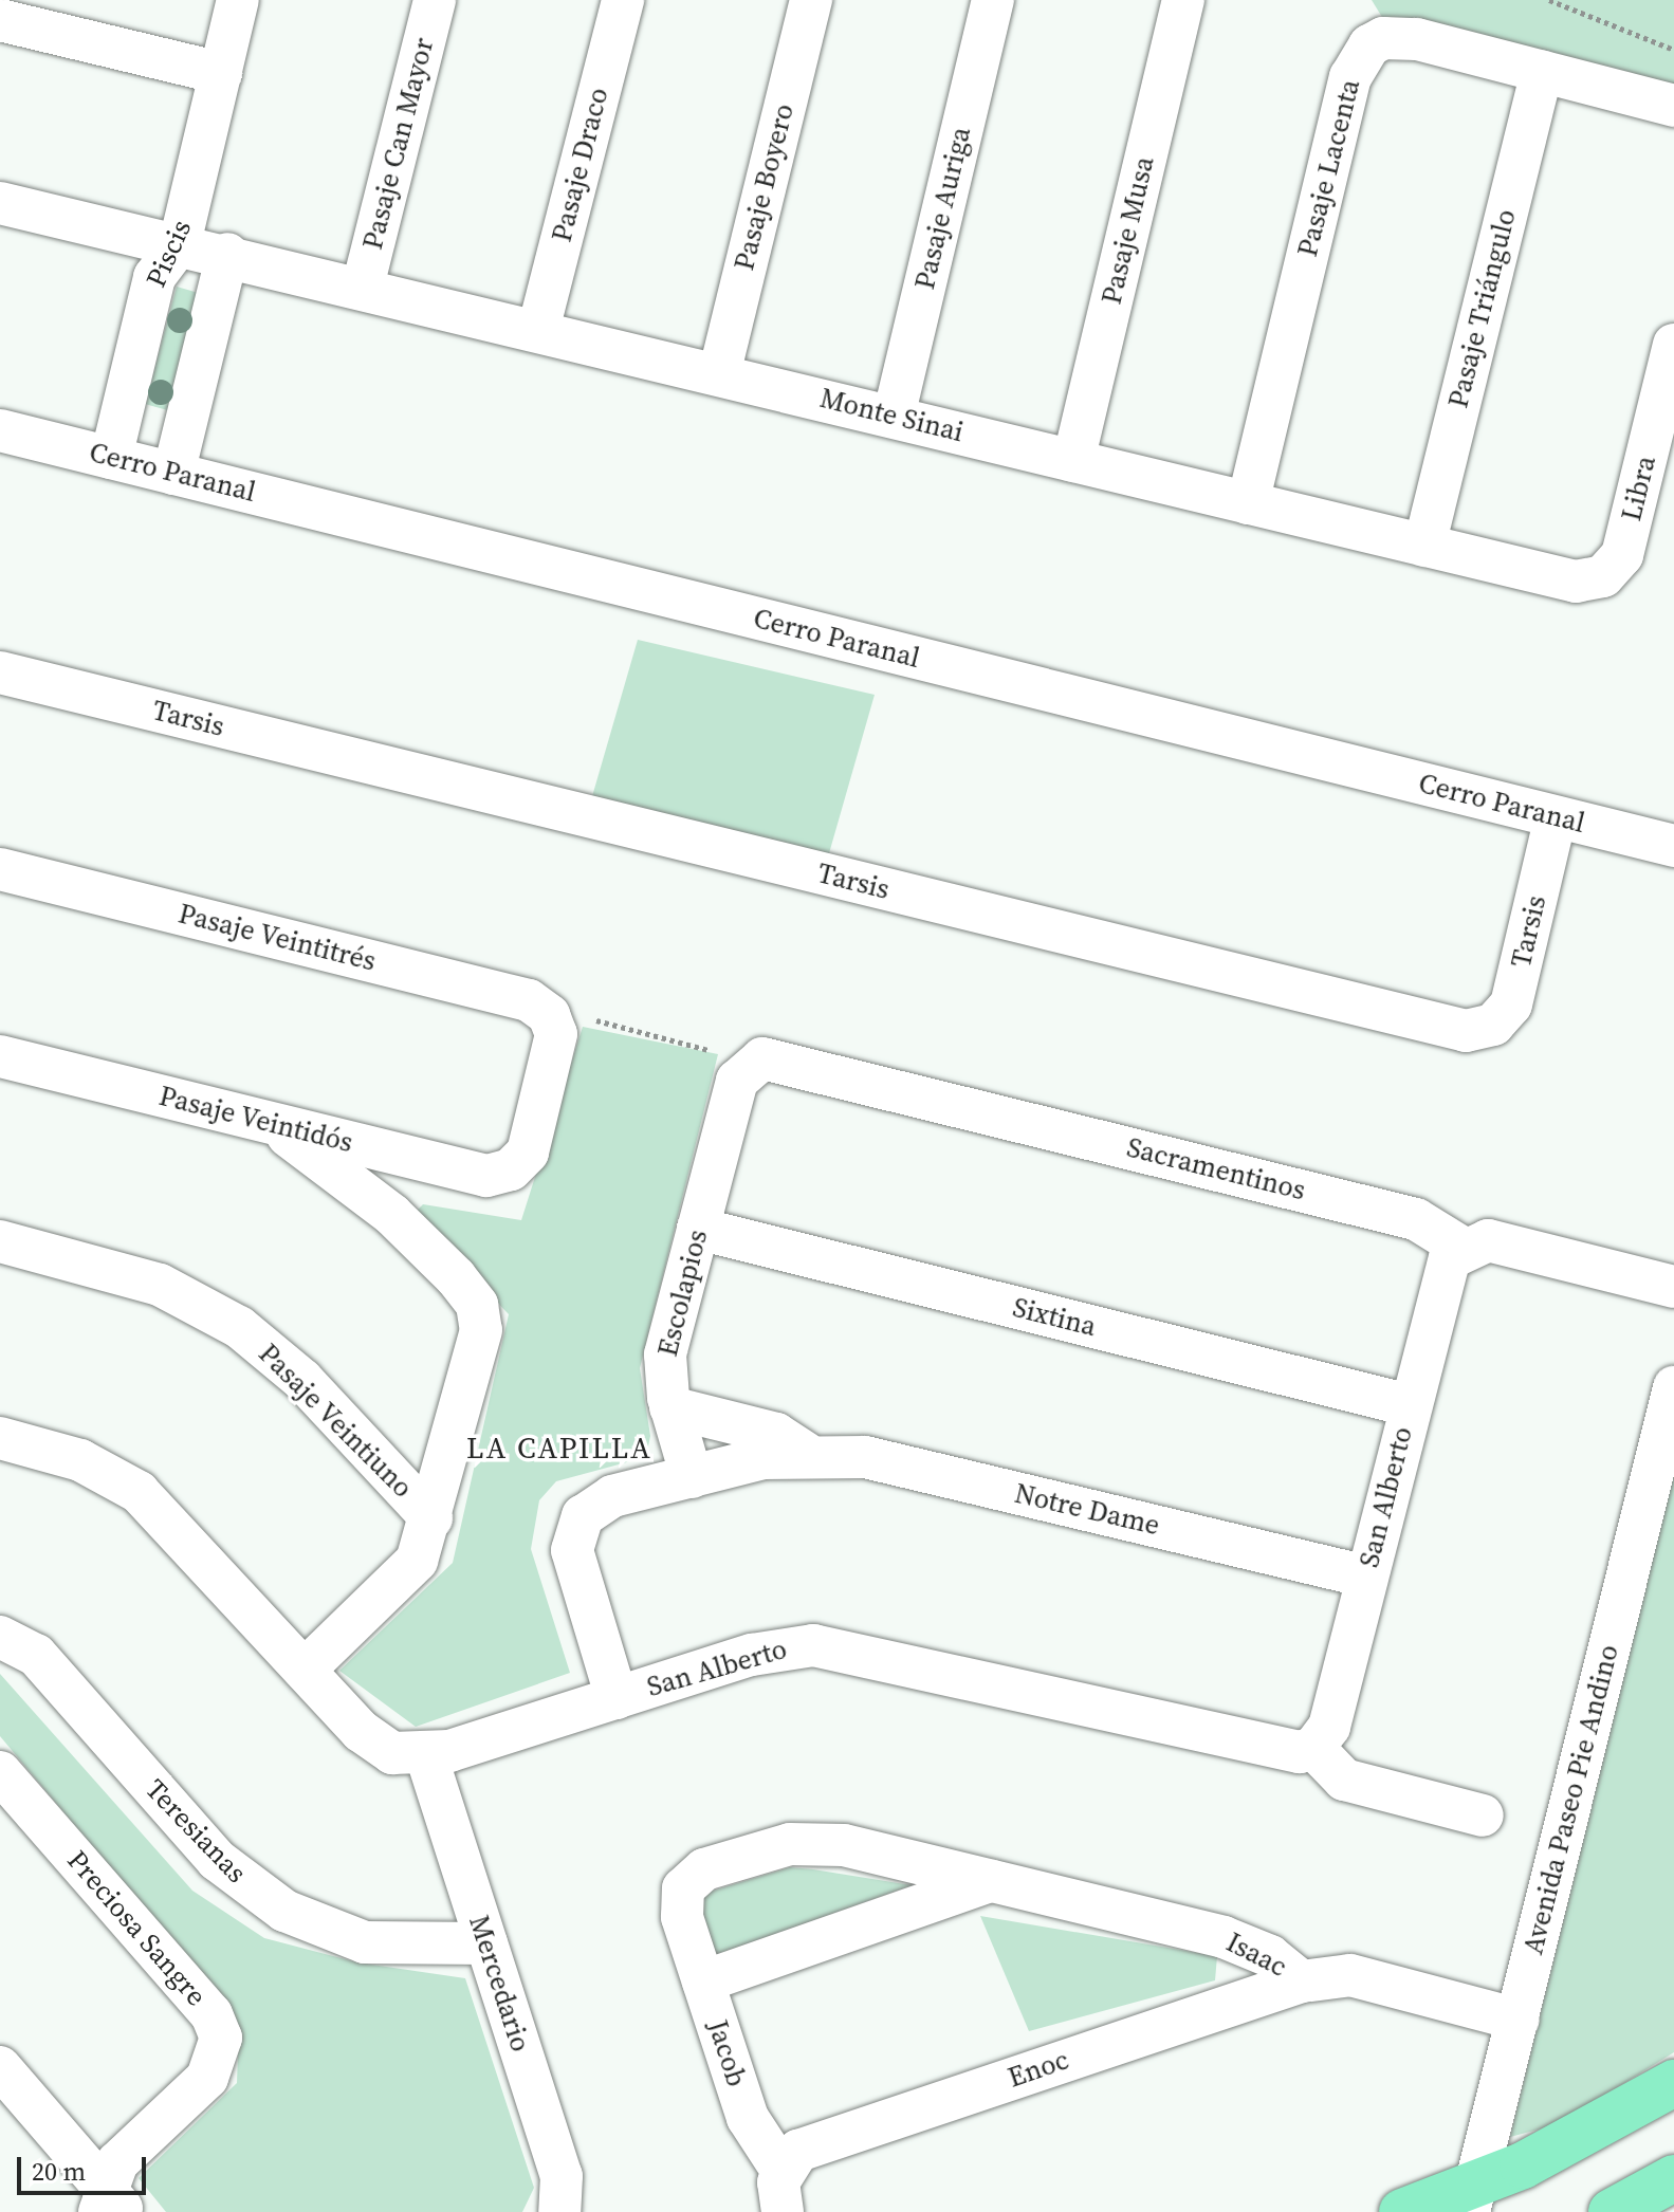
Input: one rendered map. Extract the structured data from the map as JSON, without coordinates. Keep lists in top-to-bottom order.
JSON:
{
  "streets": {
    "street": [
      "Pasaje Can Mayor",
      "Pasaje Draco",
      "Pasaje Lacenta",
      "Pasaje Boyero",
      "Pasaje Auriga",
      "Pasaje Musa",
      "Piscis",
      "Pasaje Triángulo",
      "Monte Sinai",
      "Cerro Paranal",
      "Libra",
      "Tarsis",
      "Pasaje Veintitrés",
      "Pasaje Veintidós",
      "Sacramentinos",
      "Escolapios",
      "Sixtina",
      "Pasaje Veintiuno",
      "San Alberto",
      "Notre Dame",
      "Avenida Paseo Pie Andino",
      "Teresianas",
      "Preciosa Sangre",
      "Isaac",
      "Mercedario",
      "Jacob",
      "Enoc"
    ]
  },
  "crossings": [
    ["Pasaje Can Mayor", "Monte Sinai"],
    ["Pasaje Draco", "Monte Sinai"],
    ["Pasaje Lacenta", "Pasaje Triángulo"],
    ["Pasaje Lacenta", "Monte Sinai"],
    ["Pasaje Boyero", "Monte Sinai"],
    ["Pasaje Auriga", "Monte Sinai"],
    ["Pasaje Musa", "Monte Sinai"],
    ["Piscis", "Monte Sinai"],
    ["Piscis", "Cerro Paranal"],
    ["Pasaje Triángulo", "Monte Sinai"],
    ["Monte Sinai", "Libra"],
    ["Cerro Paranal", "Tarsis"],
    ["Pasaje Veintitrés", "Pasaje Veintidós"],
    ["Sacramentinos", "Escolapios"],
    ["Sacramentinos", "San Alberto"],
    ["Escolapios", "Sixtina"],
    ["Escolapios", "Notre Dame"],
    ["Sixtina", "San Alberto"],
    ["San Alberto", "Notre Dame"],
    ["San Alberto", "Mercedario"],
    ["Avenida Paseo Pie Andino", "Isaac"],
    ["Teresianas", "Mercedario"],
    ["Isaac", "Jacob"],
    ["Isaac", "Enoc"],
    ["Jacob", "Enoc"]
  ],
  "districts": ["LA CAPILLA"],
  "scale_bar": "20 m"
}
